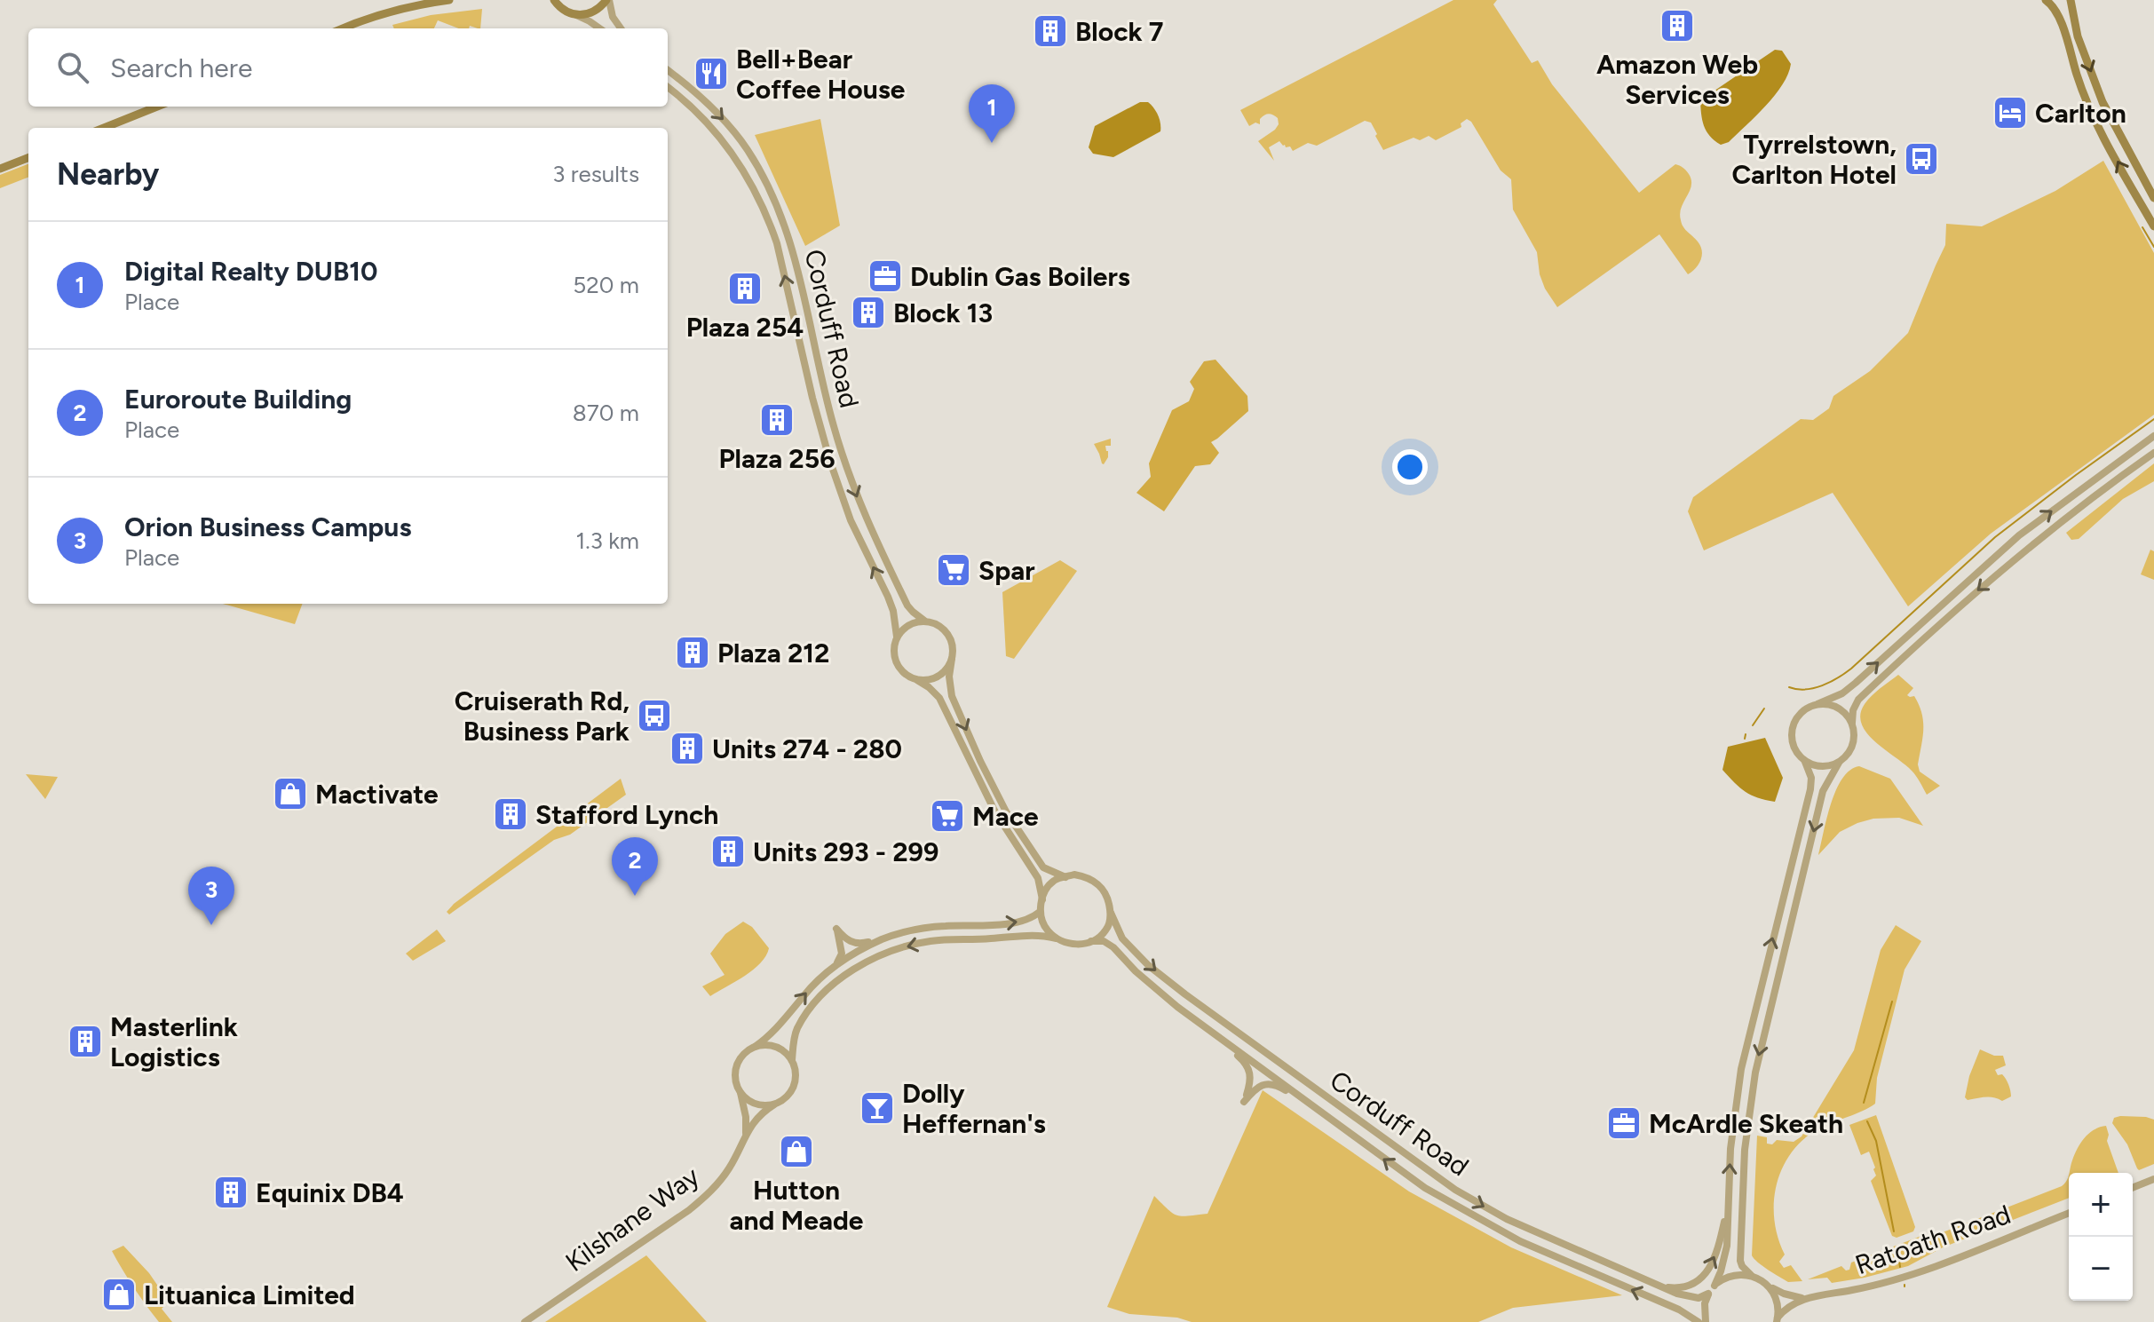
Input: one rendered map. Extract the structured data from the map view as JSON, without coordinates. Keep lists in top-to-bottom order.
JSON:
{
  "streets": {
    "street": ["Corduff Road", "Kilshane Way", "Ratoath Road"]
  },
  "places": {
    "building": [
      "Amazon Web Services",
      "Block 7",
      "Plaza 254",
      "Block 13",
      "Plaza 256",
      "Plaza 212",
      "Units 274 - 280",
      "Stafford Lynch",
      "Units 293 - 299",
      "Masterlink Logistics",
      "Equinix DB4"
    ],
    "restaurant": ["Bell+Bear Coffee House"],
    "hotel": ["Carlton"],
    "bus stop": ["Tyrrelstown, Carlton Hotel", "Cruiserath Rd, Business Park"],
    "office": ["Dublin Gas Boilers", "McArdle Skeath"],
    "supermarket": ["Spar", "Mace"],
    "shop": ["Mactivate", "Hutton and Meade", "Lituanica Limited"],
    "bar": ["Dolly Heffernan's"]
  },
  "page": {
    "search": "Search here",
    "pins": ["1", "2", "3"],
    "heading": ["Nearby", "3 results"],
    "list": [
      {
        "mark": "1",
        "name": "Digital Realty DUB10",
        "note": "Place",
        "value": "520 m"
      },
      {
        "mark": "2",
        "name": "Euroroute Building",
        "note": "Place",
        "value": "870 m"
      },
      {
        "mark": "3",
        "name": "Orion Business Campus",
        "note": "Place",
        "value": "1.3 km"
      }
    ],
    "map_buttons": ["+", "−"]
  }
}
